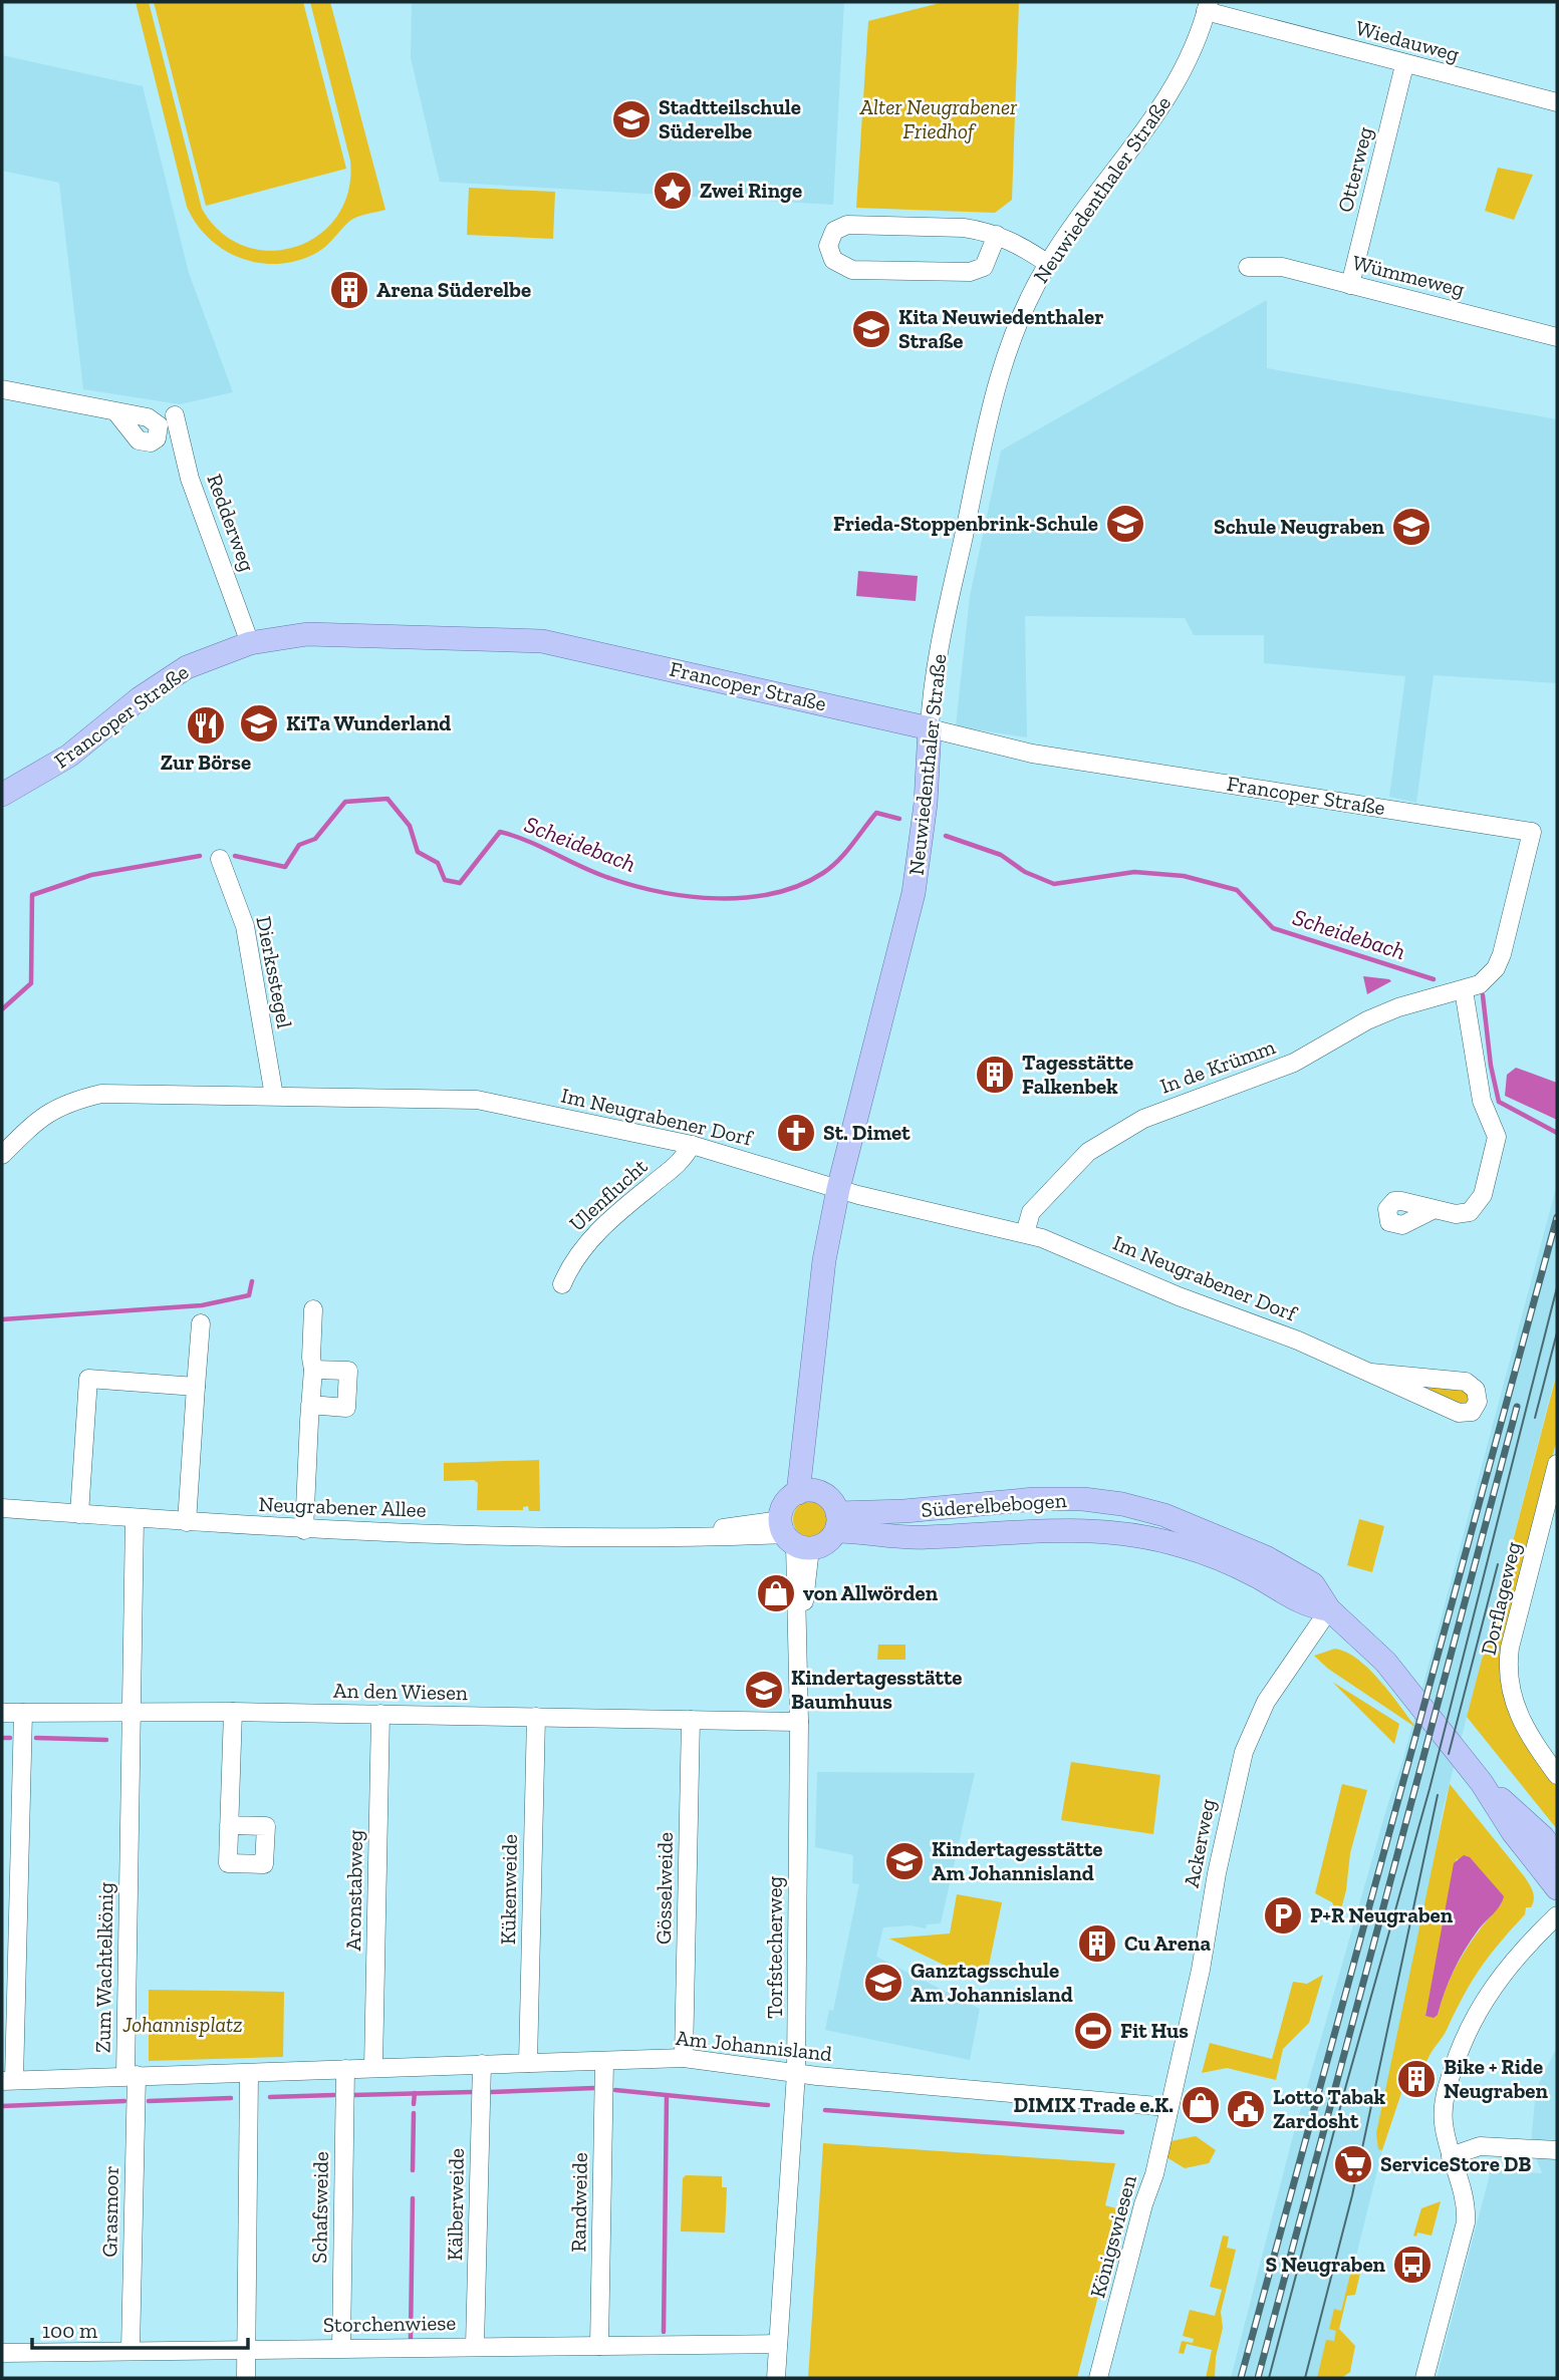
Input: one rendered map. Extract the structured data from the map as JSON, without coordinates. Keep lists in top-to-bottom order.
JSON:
{
  "streets": {
    "main road": ["Neuwiedenthaler Straße", "Francoper Straße", "Süderelbebogen"],
    "street": [
      "Wiedauweg",
      "Otterweg",
      "Wümmeweg",
      "Redderweg",
      "Dierksstegel",
      "In de Krümm",
      "Im Neugrabener Dorf",
      "Ulenflucht",
      "Neugrabener Allee",
      "Dorflageweg",
      "An den Wiesen",
      "Ackerweg",
      "Gösselweide",
      "Kükenweide",
      "Aronstabweg",
      "Torfstecherweg",
      "Zum Wachtelkönig",
      "Am Johannisland",
      "Randweide",
      "Kälberweide",
      "Schafsweide",
      "Grasmoor",
      "Königswiesen",
      "Storchenwiese"
    ]
  },
  "crossings": [
    ["Wiedauweg", "Otterweg"],
    ["Wiedauweg", "Neuwiedenthaler Straße"],
    ["Otterweg", "Wümmeweg"],
    ["Neuwiedenthaler Straße", "Francoper Straße"],
    ["Neuwiedenthaler Straße", "Im Neugrabener Dorf"],
    ["Neuwiedenthaler Straße", "Süderelbebogen"],
    ["Neuwiedenthaler Straße", "Neugrabener Allee"],
    ["Neuwiedenthaler Straße", "Torfstecherweg"],
    ["Redderweg", "Francoper Straße"],
    ["Francoper Straße", "In de Krümm"],
    ["Dierksstegel", "Im Neugrabener Dorf"],
    ["In de Krümm", "Im Neugrabener Dorf"],
    ["Im Neugrabener Dorf", "Ulenflucht"],
    ["Süderelbebogen", "Neugrabener Allee"],
    ["Süderelbebogen", "Ackerweg"],
    ["Süderelbebogen", "Torfstecherweg"],
    ["Neugrabener Allee", "Torfstecherweg"],
    ["Neugrabener Allee", "Zum Wachtelkönig"],
    ["An den Wiesen", "Gösselweide"],
    ["An den Wiesen", "Kükenweide"],
    ["An den Wiesen", "Aronstabweg"],
    ["An den Wiesen", "Torfstecherweg"],
    ["An den Wiesen", "Zum Wachtelkönig"],
    ["Ackerweg", "Am Johannisland"],
    ["Ackerweg", "Königswiesen"],
    ["Gösselweide", "Am Johannisland"],
    ["Kükenweide", "Am Johannisland"],
    ["Aronstabweg", "Am Johannisland"],
    ["Torfstecherweg", "Am Johannisland"],
    ["Torfstecherweg", "Storchenwiese"],
    ["Zum Wachtelkönig", "Am Johannisland"],
    ["Zum Wachtelkönig", "Grasmoor"],
    ["Am Johannisland", "Randweide"],
    ["Am Johannisland", "Kälberweide"],
    ["Am Johannisland", "Schafsweide"],
    ["Am Johannisland", "Königswiesen"],
    ["Randweide", "Storchenwiese"],
    ["Kälberweide", "Storchenwiese"],
    ["Schafsweide", "Storchenwiese"],
    ["Grasmoor", "Storchenwiese"]
  ],
  "water": ["Scheidebach"],
  "parks": ["Alter Neugrabener Friedhof", "Johannisplatz"],
  "places": {
    "school or university": [
      "Stadtteilschule Süderelbe",
      "Kita Neuwiedenthaler Straße",
      "Frieda-Stoppenbrink-Schule",
      "Schule Neugraben",
      "KiTa Wunderland",
      "Kindertagesstätte Baumhuus",
      "Kindertagesstätte Am Johannisland",
      "Ganztagsschule Am Johannisland"
    ],
    "place": ["Zwei Ringe"],
    "building": [
      "Arena Süderelbe",
      "Tagesstätte Falkenbek",
      "Cu Arena",
      "Bike + Ride Neugraben"
    ],
    "restaurant": ["Zur Börse"],
    "church": ["St. Dimet"],
    "shop": ["von Allwörden", "DIMIX Trade e.K."],
    "parking": ["P+R Neugraben"],
    "sports": ["Fit Hus"],
    "public building": ["Lotto Tabak Zardosht"],
    "supermarket": ["ServiceStore DB"],
    "bus stop": ["S Neugraben"]
  },
  "scale_bar": "100 m"
}
